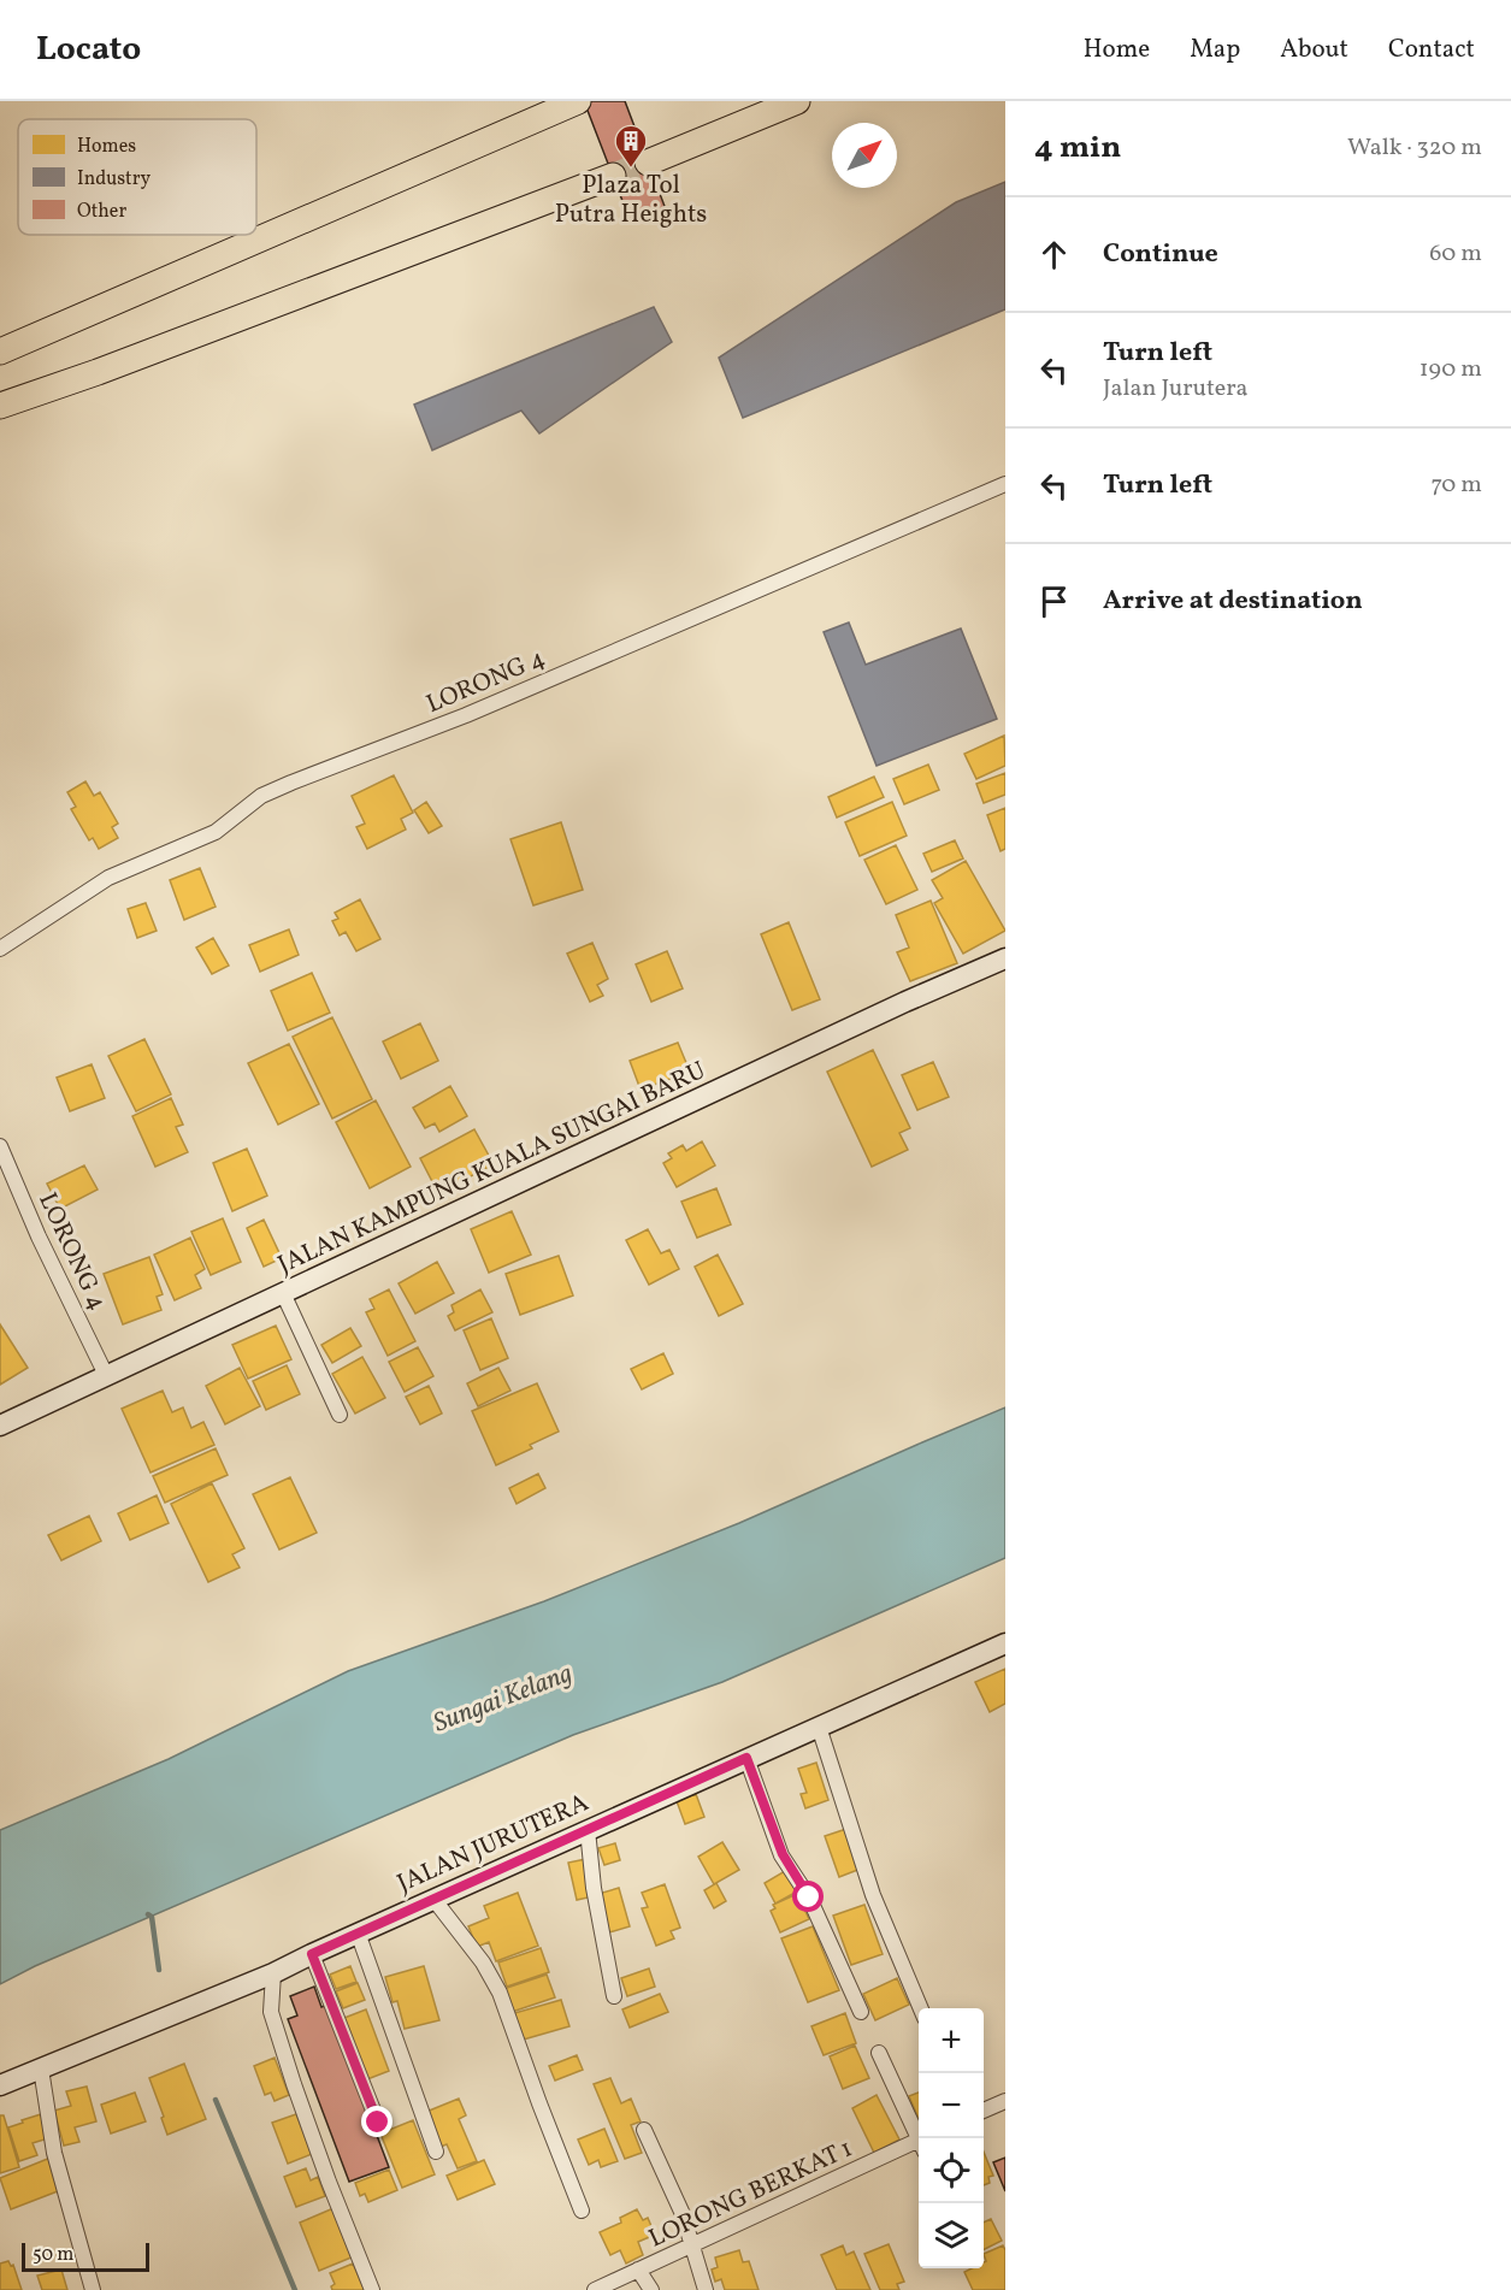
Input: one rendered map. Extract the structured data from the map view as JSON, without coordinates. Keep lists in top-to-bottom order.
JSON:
{
  "streets": {
    "street": [
      "LORONG 4",
      "JALAN KAMPUNG KUALA SUNGAI BARU",
      "JALAN JURUTERA",
      "LORONG BERKAT 1"
    ]
  },
  "crossings": [
    ["LORONG 4", "JALAN KAMPUNG KUALA SUNGAI BARU"]
  ],
  "water": ["Sungai Kelang"],
  "places": {
    "building": ["Plaza Tol Putra Heights"]
  },
  "legend": ["Homes", "Industry", "Other"],
  "scale_bar": "50 m",
  "north": "top right",
  "page": {
    "header": "Locato",
    "nav": [
      "Home",
      "Map",
      "About",
      "Contact"
    ],
    "heading": ["4 min", "Walk · 320 m"],
    "list": [
      ["Continue", "60 m"],
      ["Turn left", "Jalan Jurutera", "190 m"],
      ["Turn left", "70 m"],
      "Arrive at destination"
    ],
    "map_buttons": ["+", "−"],
    "scale": "50 m"
  }
}
